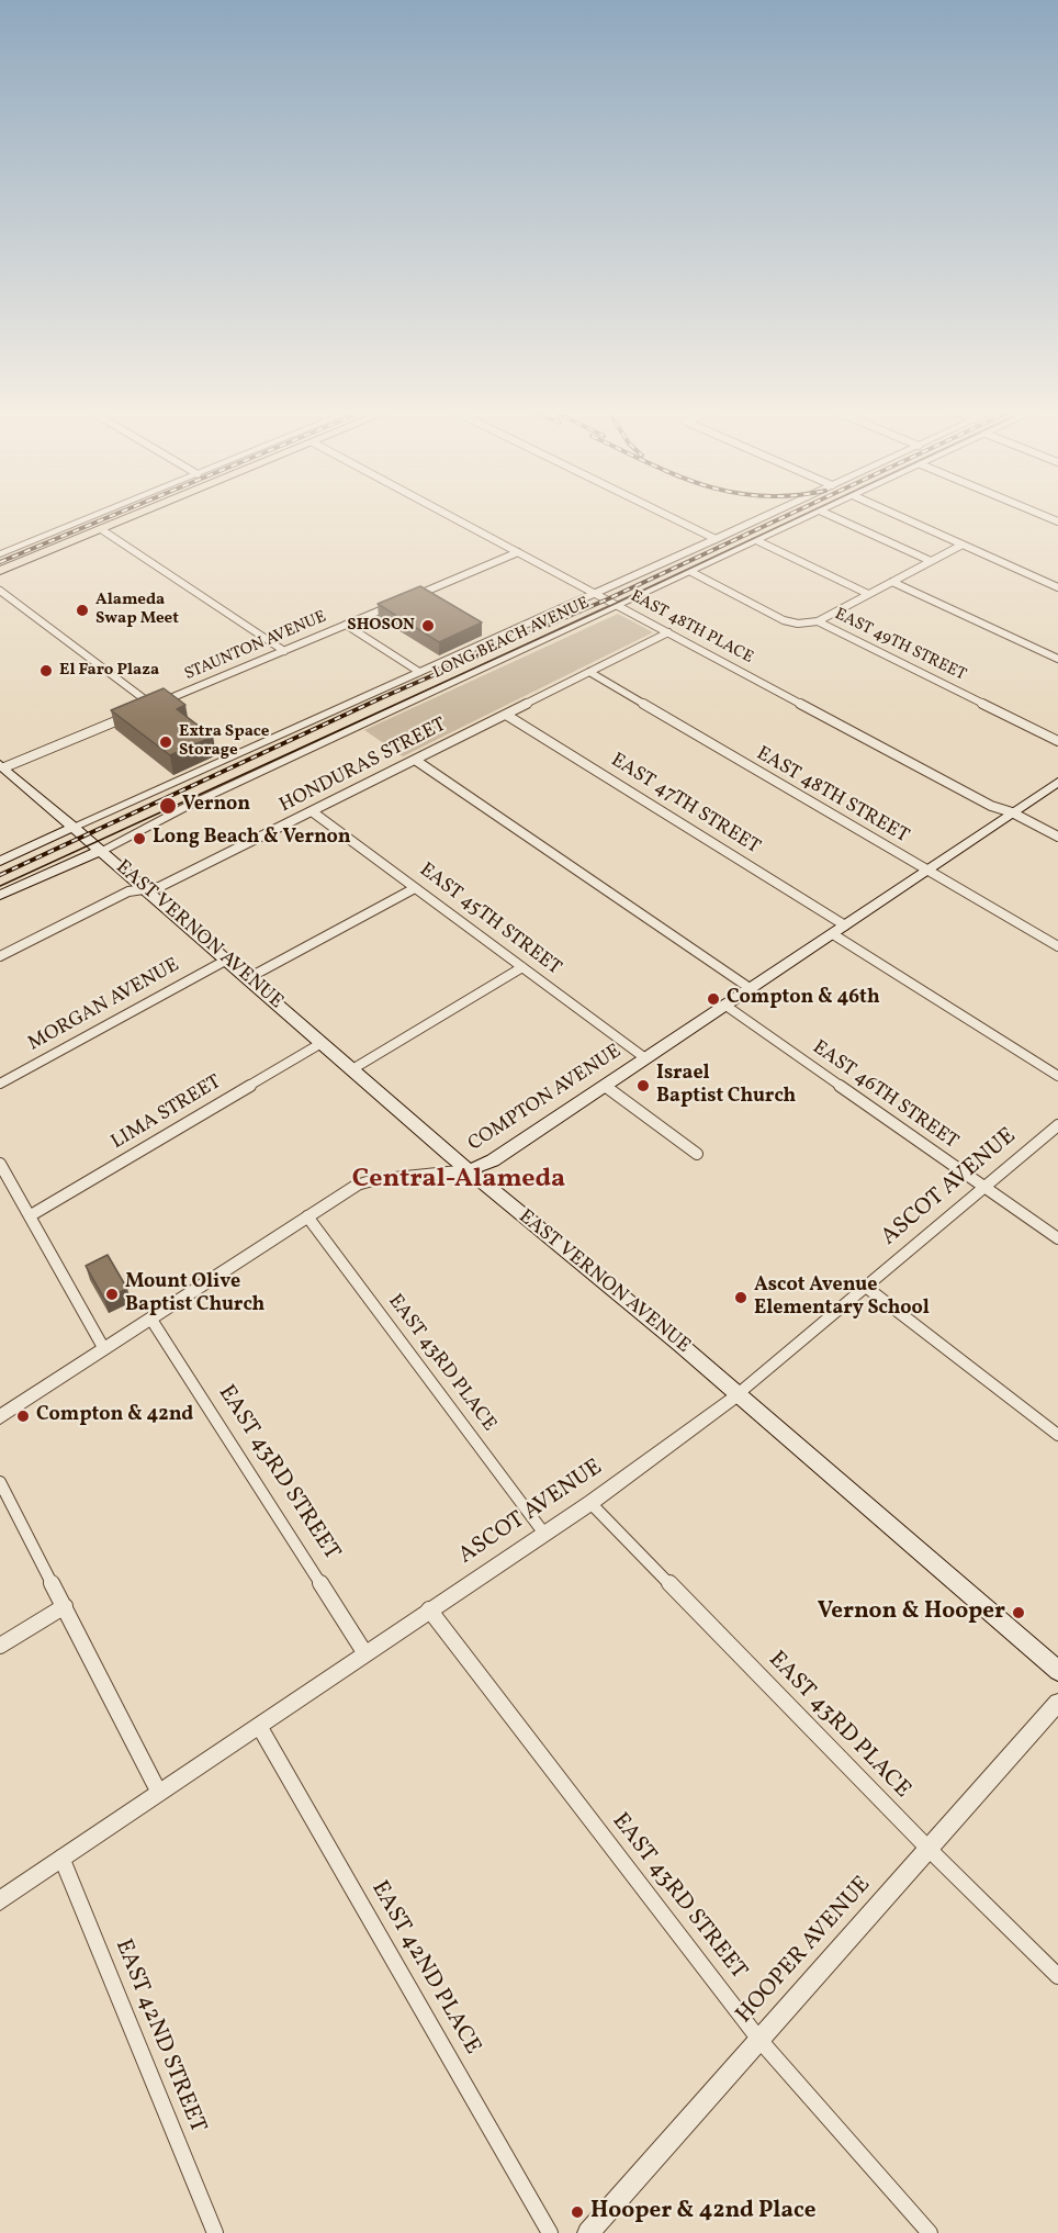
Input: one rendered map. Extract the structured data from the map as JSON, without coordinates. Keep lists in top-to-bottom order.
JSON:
{
  "streets": {
    "main road": ["LONG BEACH AVENUE", "EAST VERNON AVENUE", "COMPTON AVENUE"],
    "street": [
      "EAST 48TH PLACE",
      "EAST 49TH STREET",
      "STAUNTON AVENUE",
      "HONDURAS STREET",
      "EAST 48TH STREET",
      "EAST 47TH STREET",
      "EAST 45TH STREET",
      "MORGAN AVENUE",
      "EAST 46TH STREET",
      "LIMA STREET",
      "ASCOT AVENUE",
      "EAST 43RD PLACE",
      "EAST 43RD STREET",
      "HOOPER AVENUE",
      "EAST 42ND PLACE",
      "EAST 42ND STREET"
    ]
  },
  "crossings": [
    ["EAST 48TH PLACE", "LONG BEACH AVENUE"],
    ["EAST 48TH PLACE", "HONDURAS STREET"],
    ["EAST 48TH PLACE", "COMPTON AVENUE"],
    ["LONG BEACH AVENUE", "EAST 49TH STREET"],
    ["LONG BEACH AVENUE", "EAST VERNON AVENUE"],
    ["HONDURAS STREET", "EAST 48TH STREET"],
    ["HONDURAS STREET", "EAST 47TH STREET"],
    ["HONDURAS STREET", "EAST 45TH STREET"],
    ["HONDURAS STREET", "EAST VERNON AVENUE"],
    ["EAST 48TH STREET", "COMPTON AVENUE"],
    ["EAST 47TH STREET", "COMPTON AVENUE"],
    ["EAST 45TH STREET", "COMPTON AVENUE"],
    ["EAST VERNON AVENUE", "MORGAN AVENUE"],
    ["EAST VERNON AVENUE", "COMPTON AVENUE"],
    ["EAST VERNON AVENUE", "LIMA STREET"],
    ["EAST VERNON AVENUE", "ASCOT AVENUE"],
    ["EAST 46TH STREET", "COMPTON AVENUE"],
    ["EAST 46TH STREET", "ASCOT AVENUE"],
    ["COMPTON AVENUE", "EAST 43RD PLACE"],
    ["COMPTON AVENUE", "EAST 43RD STREET"],
    ["ASCOT AVENUE", "EAST 43RD PLACE"],
    ["ASCOT AVENUE", "EAST 43RD STREET"],
    ["ASCOT AVENUE", "EAST 42ND PLACE"],
    ["ASCOT AVENUE", "EAST 42ND STREET"],
    ["EAST 43RD PLACE", "HOOPER AVENUE"],
    ["EAST 43RD STREET", "HOOPER AVENUE"]
  ],
  "districts": ["Central-Alameda"],
  "places": [
    "Alameda Swap Meet",
    "SHOSON",
    "El Faro Plaza",
    "Extra Space Storage",
    "Vernon",
    "Long Beach & Vernon",
    "Compton & 46th",
    "Israel Baptist Church",
    "Mount Olive Baptist Church",
    "Ascot Avenue Elementary School",
    "Compton & 42nd",
    "Vernon & Hooper",
    "Hooper & 42nd Place"
  ]
}
